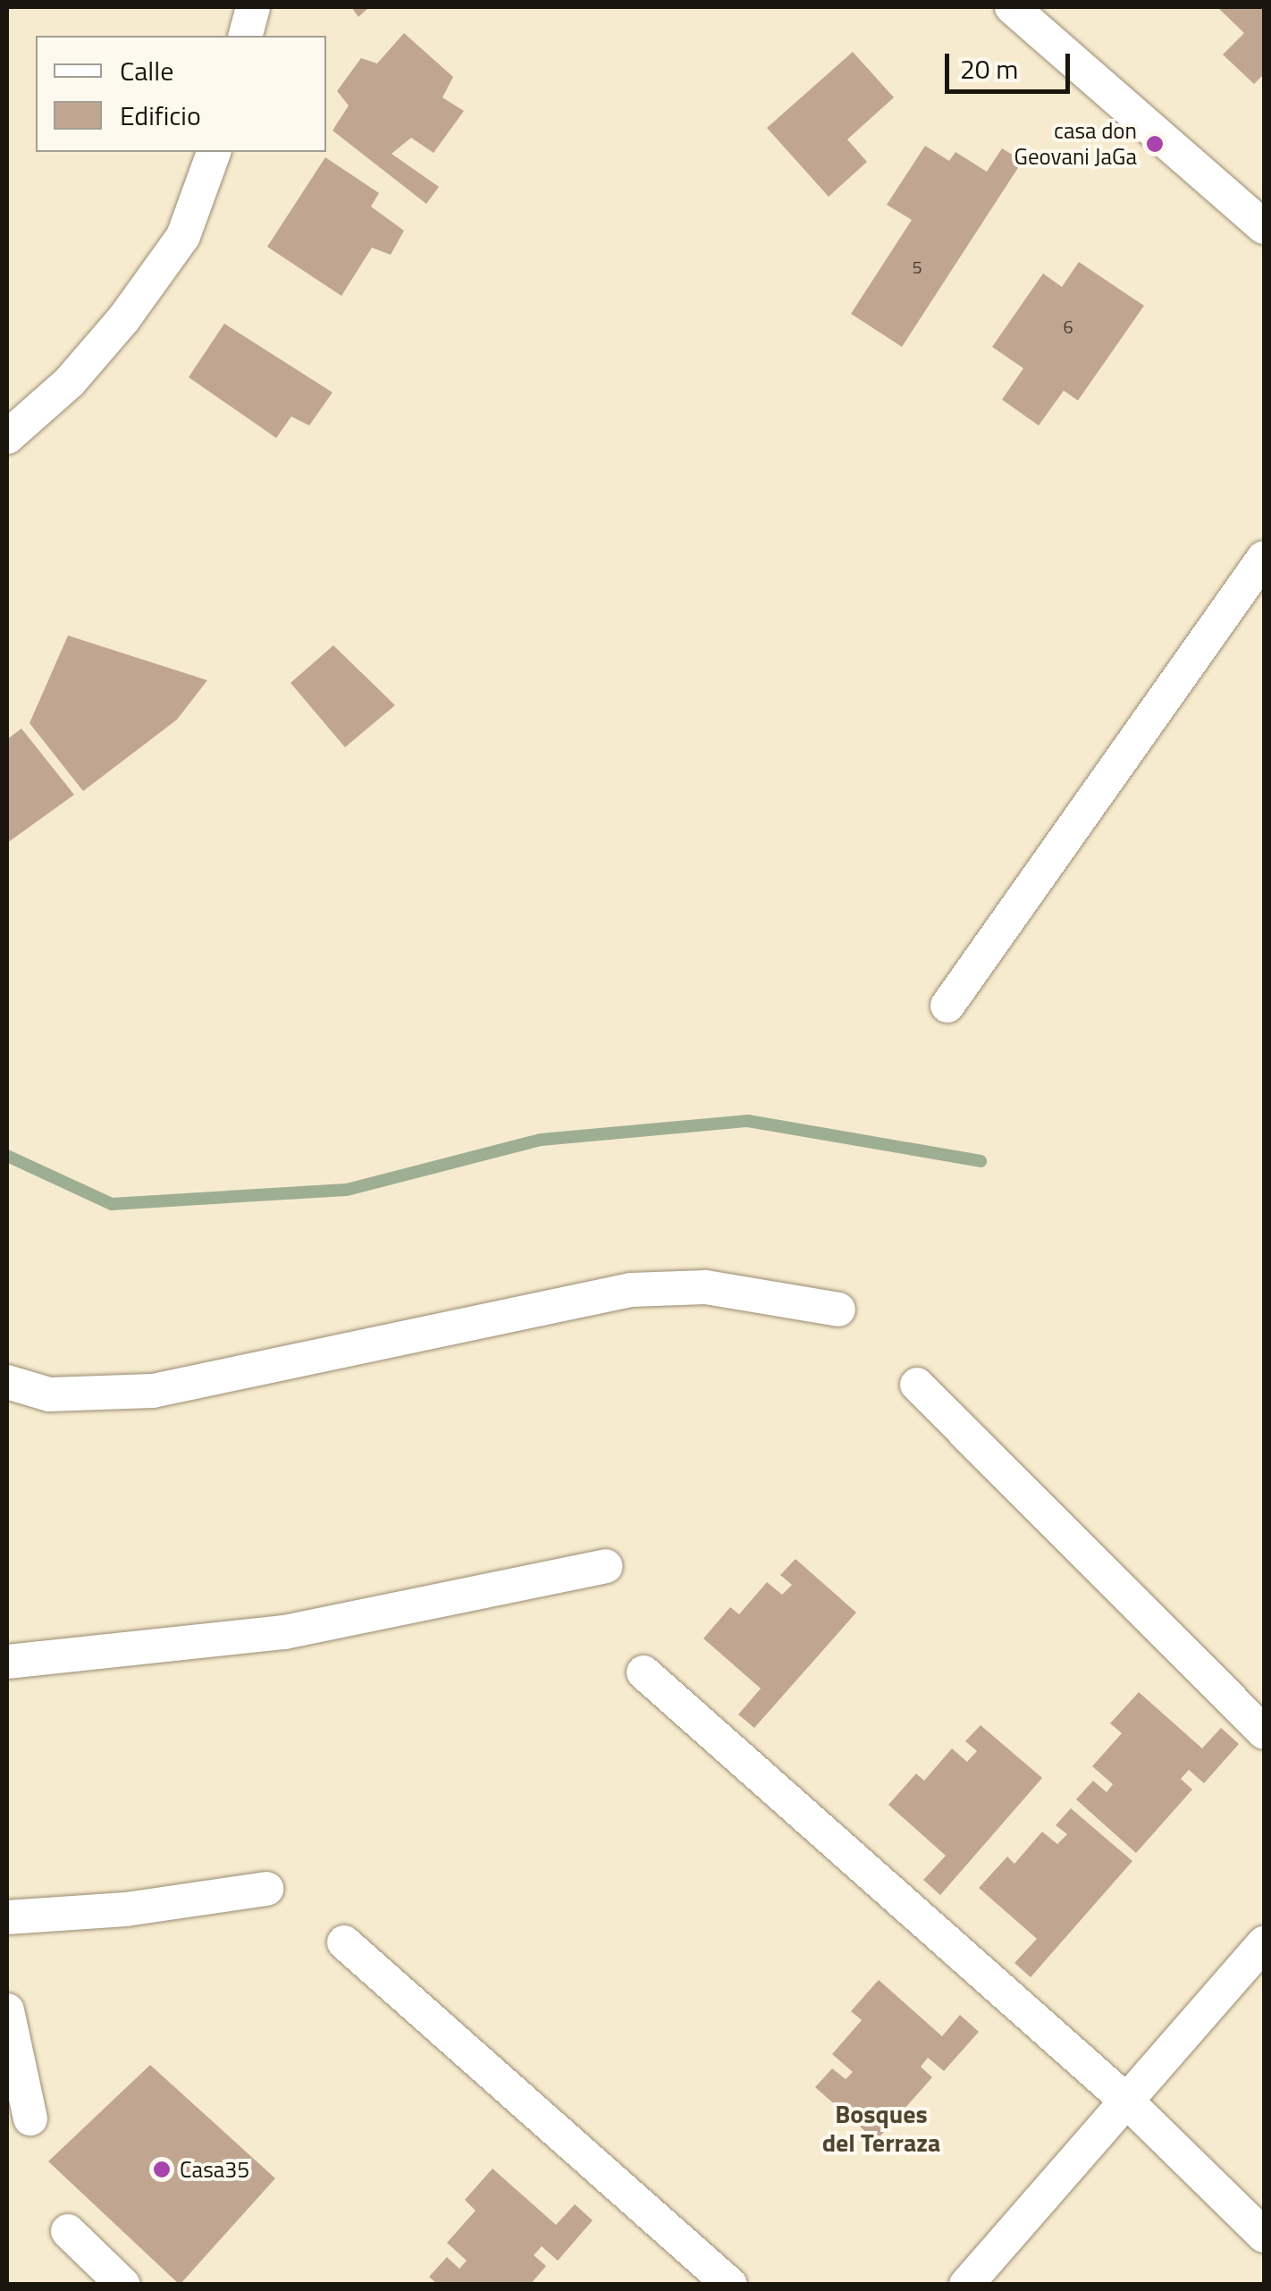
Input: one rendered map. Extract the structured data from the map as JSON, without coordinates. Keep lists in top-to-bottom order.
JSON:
{
  "districts": ["Bosques del Terraza"],
  "places": ["casa don Geovani JaGa", "Casa35"],
  "house_numbers": ["5", "6"],
  "legend": ["Calle", "Edificio"],
  "scale_bar": "20 m"
}
